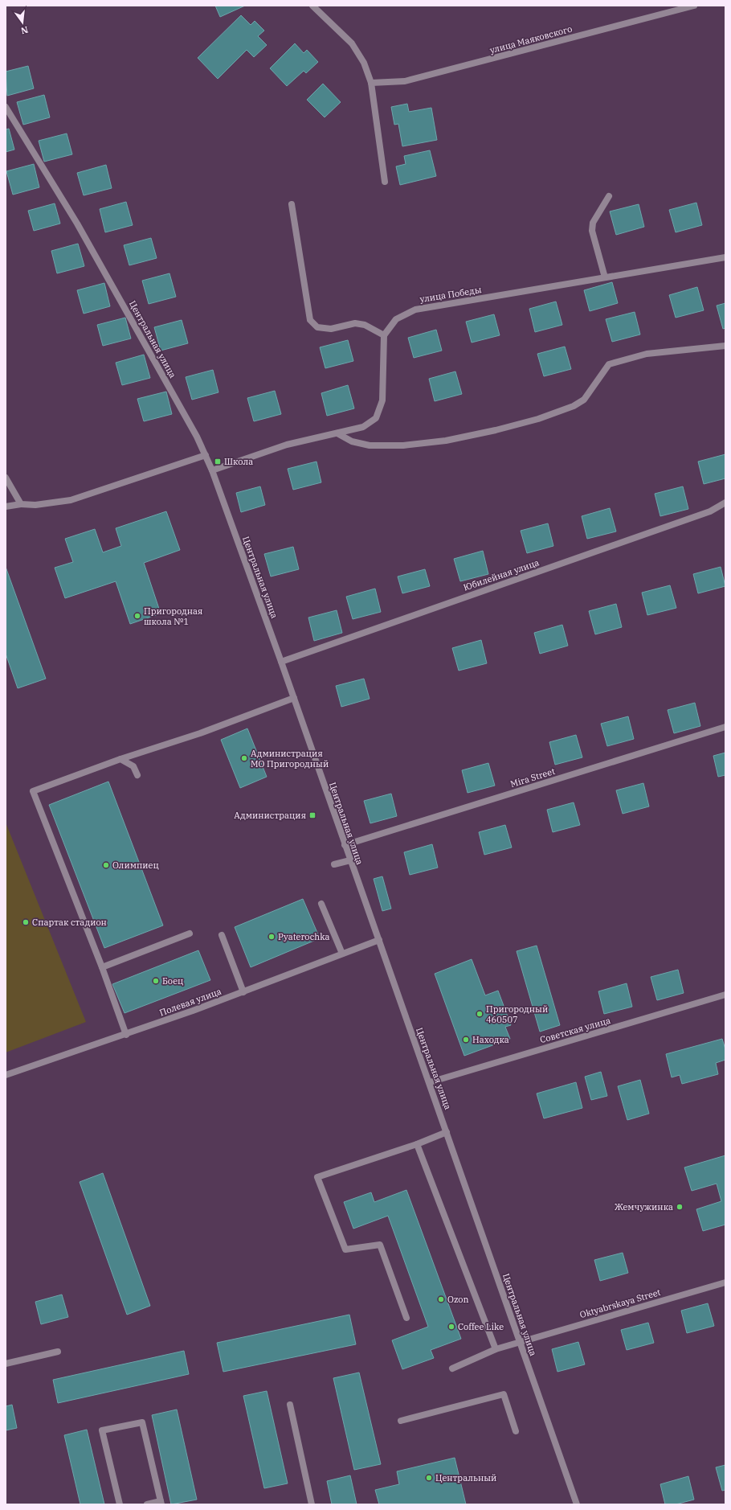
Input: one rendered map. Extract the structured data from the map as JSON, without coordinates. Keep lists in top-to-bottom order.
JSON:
{
  "streets": {
    "street": [
      "улица Маяковского",
      "улица Победы",
      "Центральная улица",
      "Юбилейная улица",
      "Mira Street",
      "Полевая улица",
      "Советская улица",
      "Oktyabrskaya Street"
    ]
  },
  "crossings": [
    ["Центральная улица", "Юбилейная улица"],
    ["Центральная улица", "Mira Street"],
    ["Центральная улица", "Полевая улица"],
    ["Центральная улица", "Советская улица"],
    ["Центральная улица", "Oktyabrskaya Street"]
  ],
  "places": {
    "transit": ["Школа", "Администрация"],
    "other": [
      "Пригородная школа №1",
      "Администрация МО Пригородный",
      "Олимпиец",
      "Спартак стадион",
      "Pyaterochka",
      "Боец",
      "Пригородный 460507",
      "Находка",
      "Жемчужинка",
      "Ozon",
      "Coffee Like",
      "Центральный"
    ]
  },
  "north": "bottom"
}
